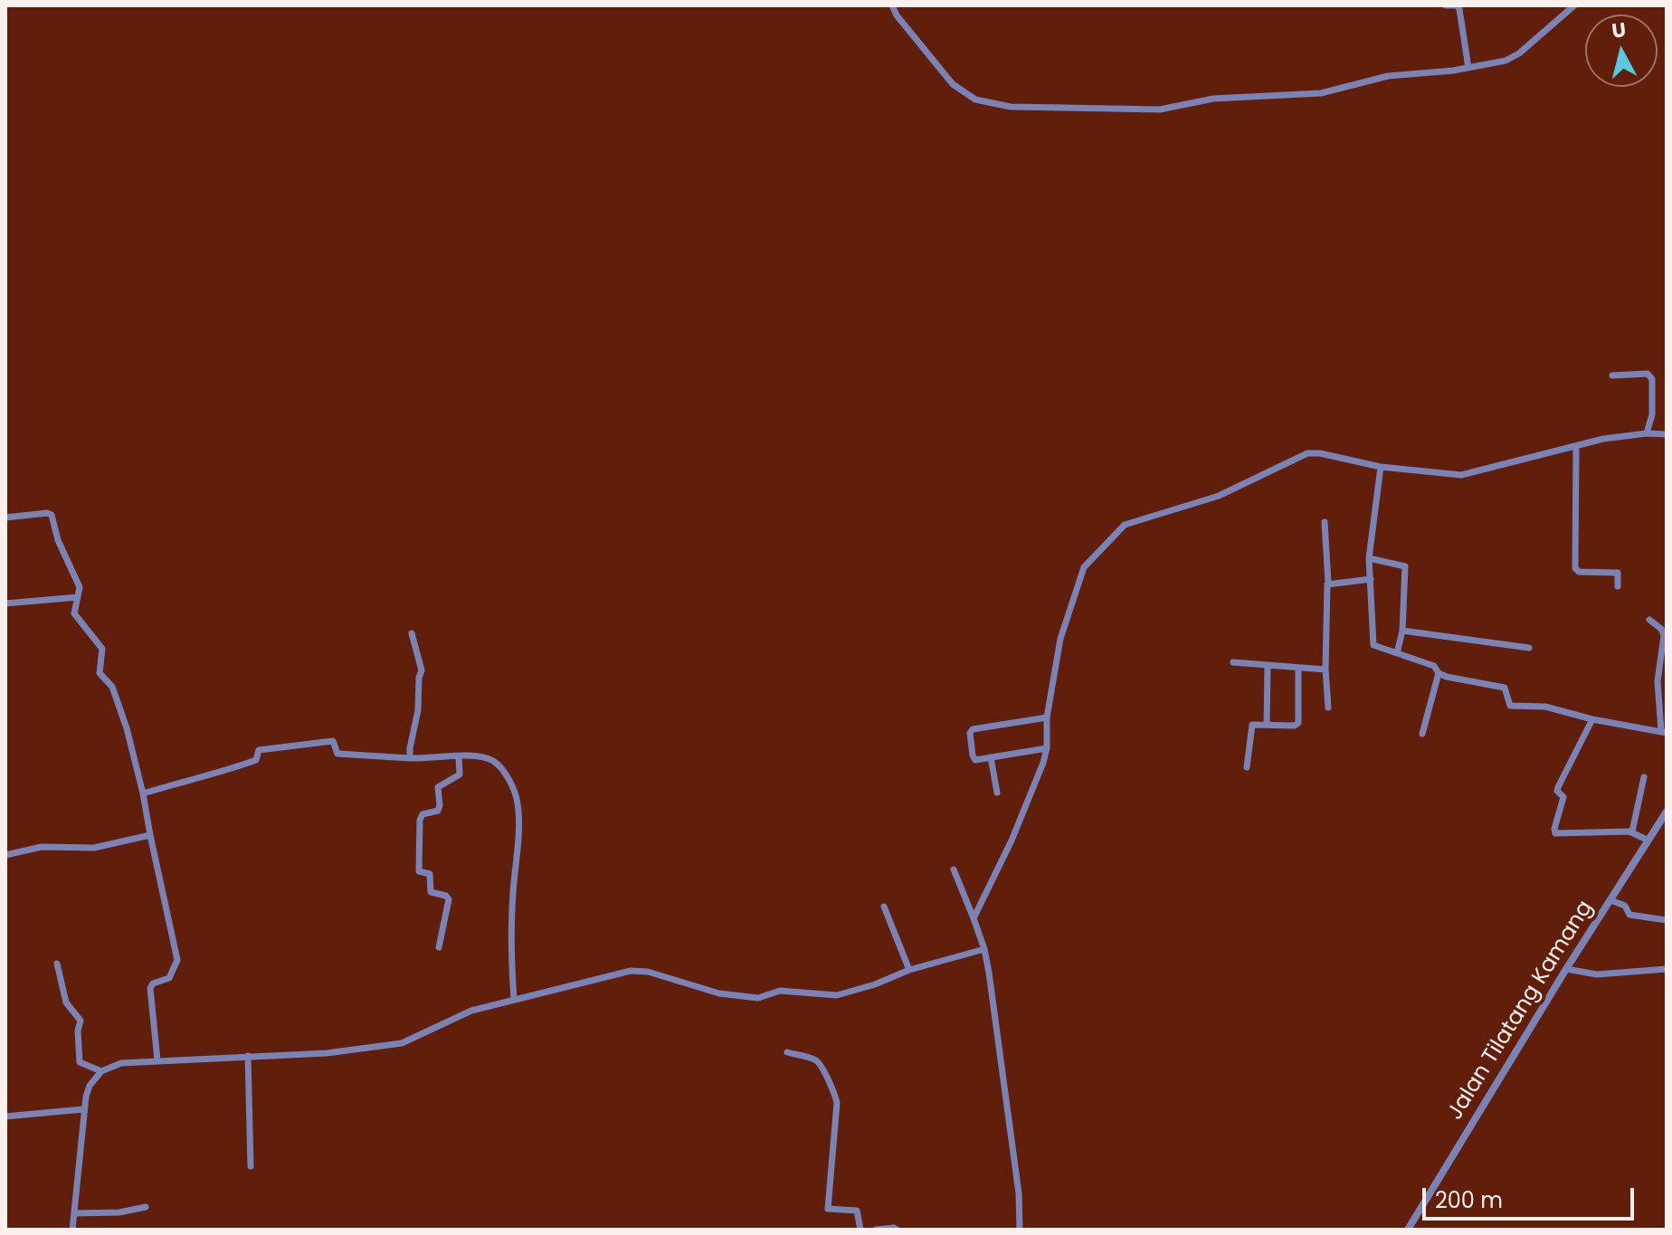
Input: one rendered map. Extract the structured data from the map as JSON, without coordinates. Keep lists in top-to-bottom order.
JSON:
{
  "streets": {
    "street": ["Jalan Tilatang Kamang"]
  },
  "scale_bar": "200 m",
  "north": "top"
}
